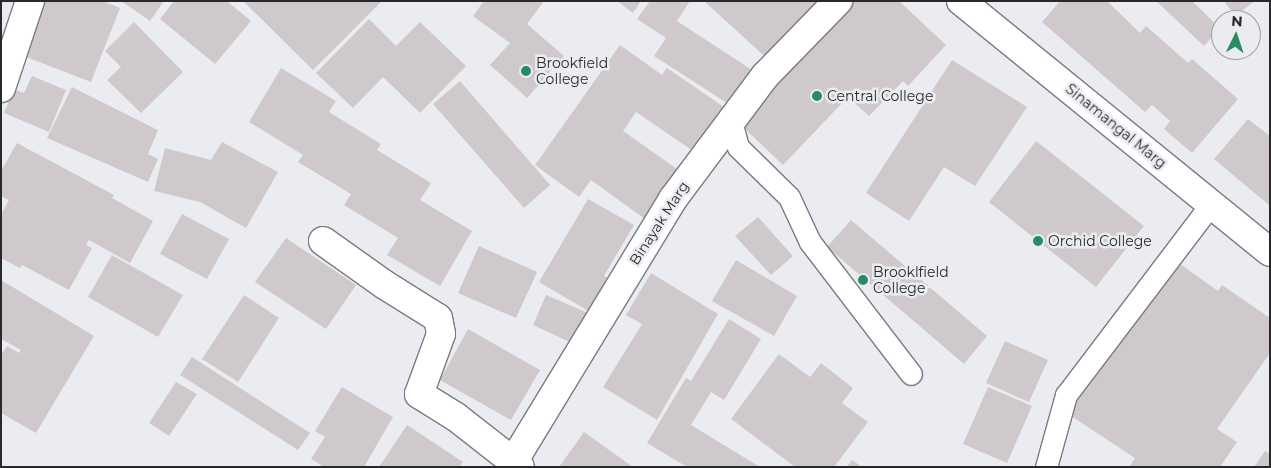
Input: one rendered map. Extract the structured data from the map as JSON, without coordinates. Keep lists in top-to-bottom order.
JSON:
{
  "streets": {
    "street": ["Sinamangal Marg", "Binayak Marg"]
  },
  "places": [
    "Brookfield College",
    "Central College",
    "Orchid College",
    "Brooklfield College"
  ],
  "north": "top"
}
